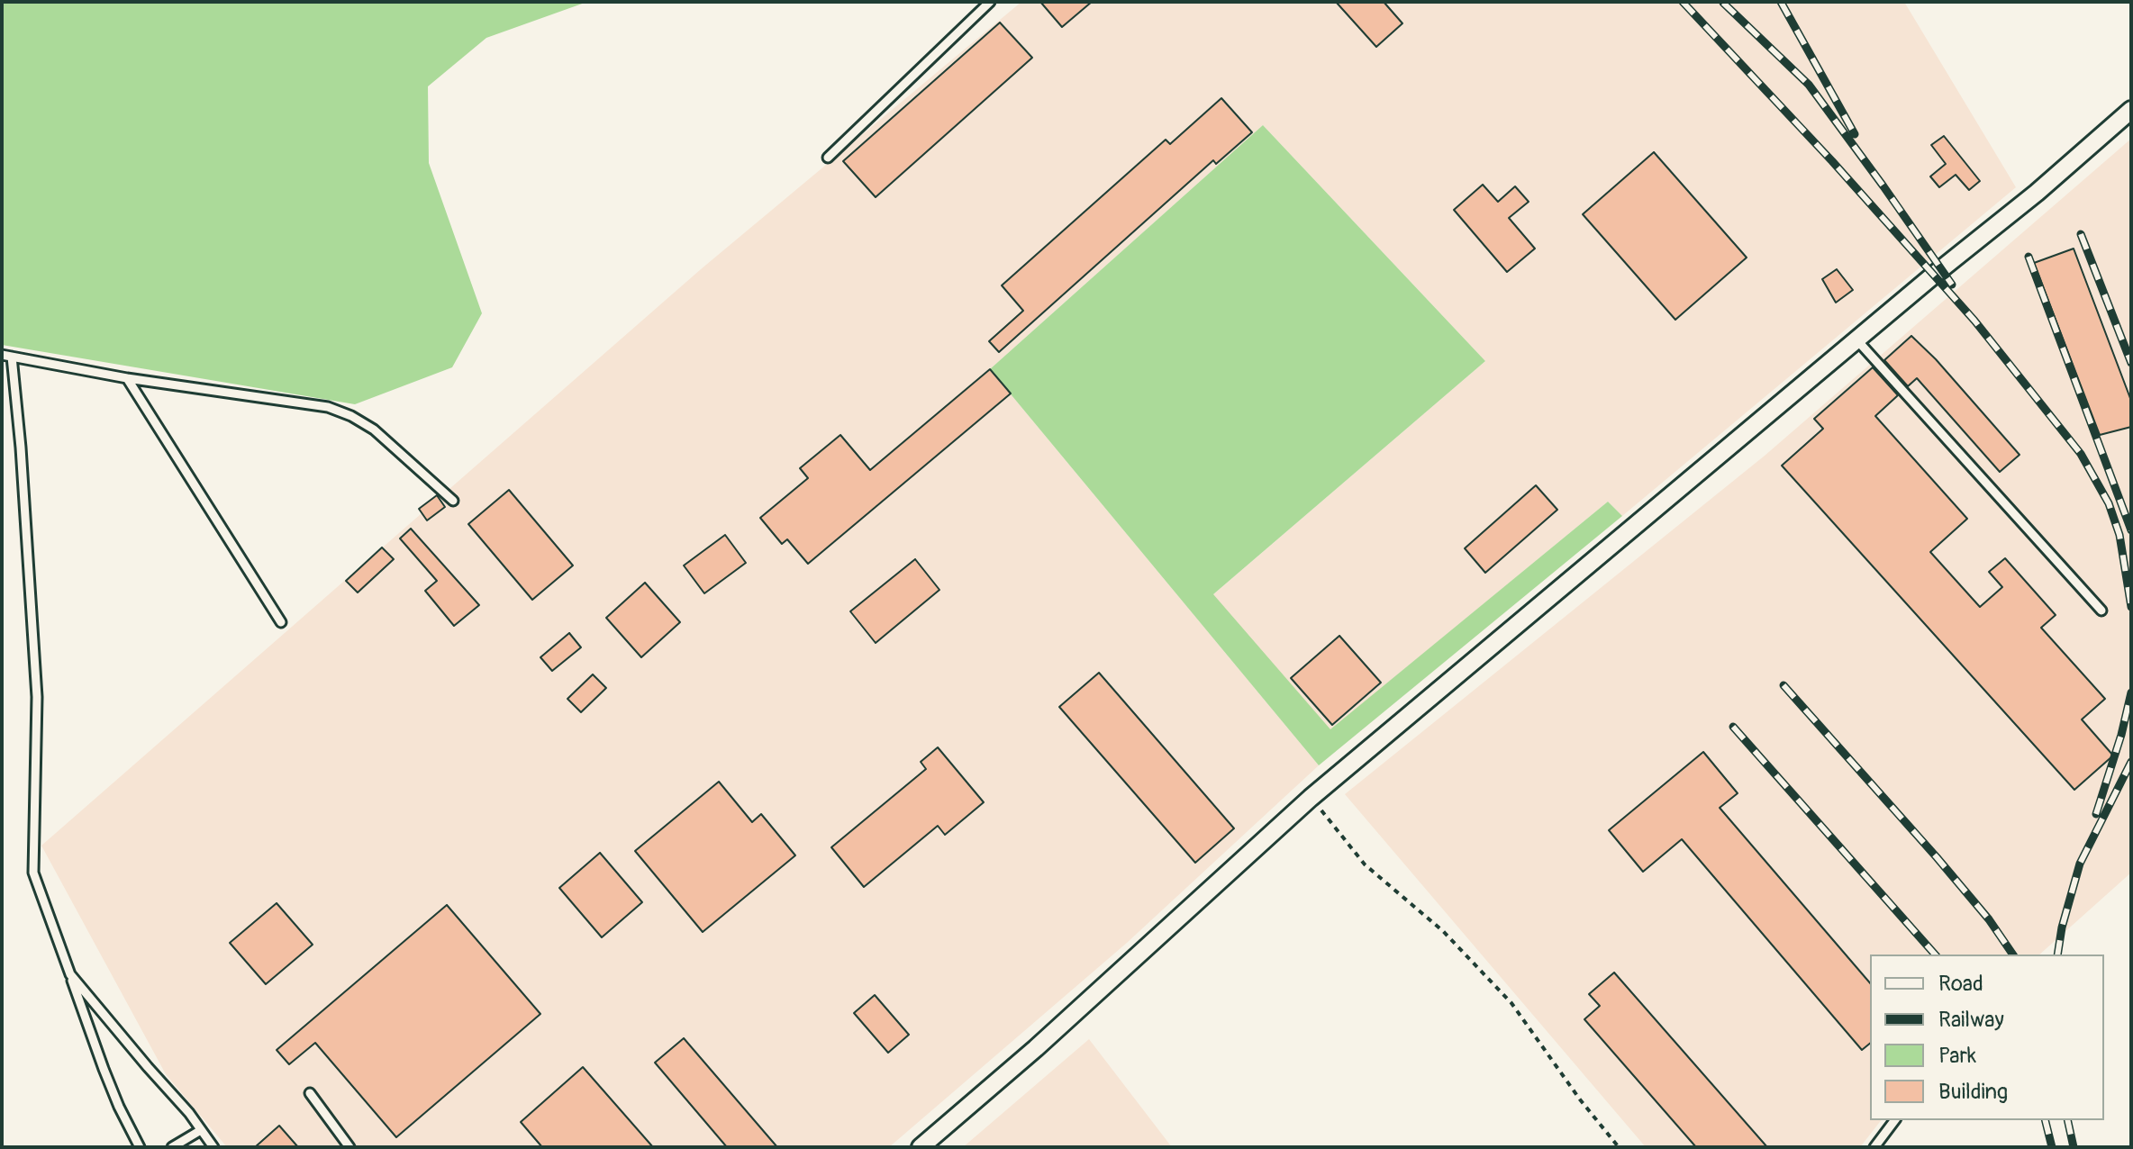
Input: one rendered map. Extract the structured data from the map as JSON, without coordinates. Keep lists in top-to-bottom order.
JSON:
{
  "legend": [
    "Road",
    "Railway",
    "Park",
    "Building"
  ]
}
